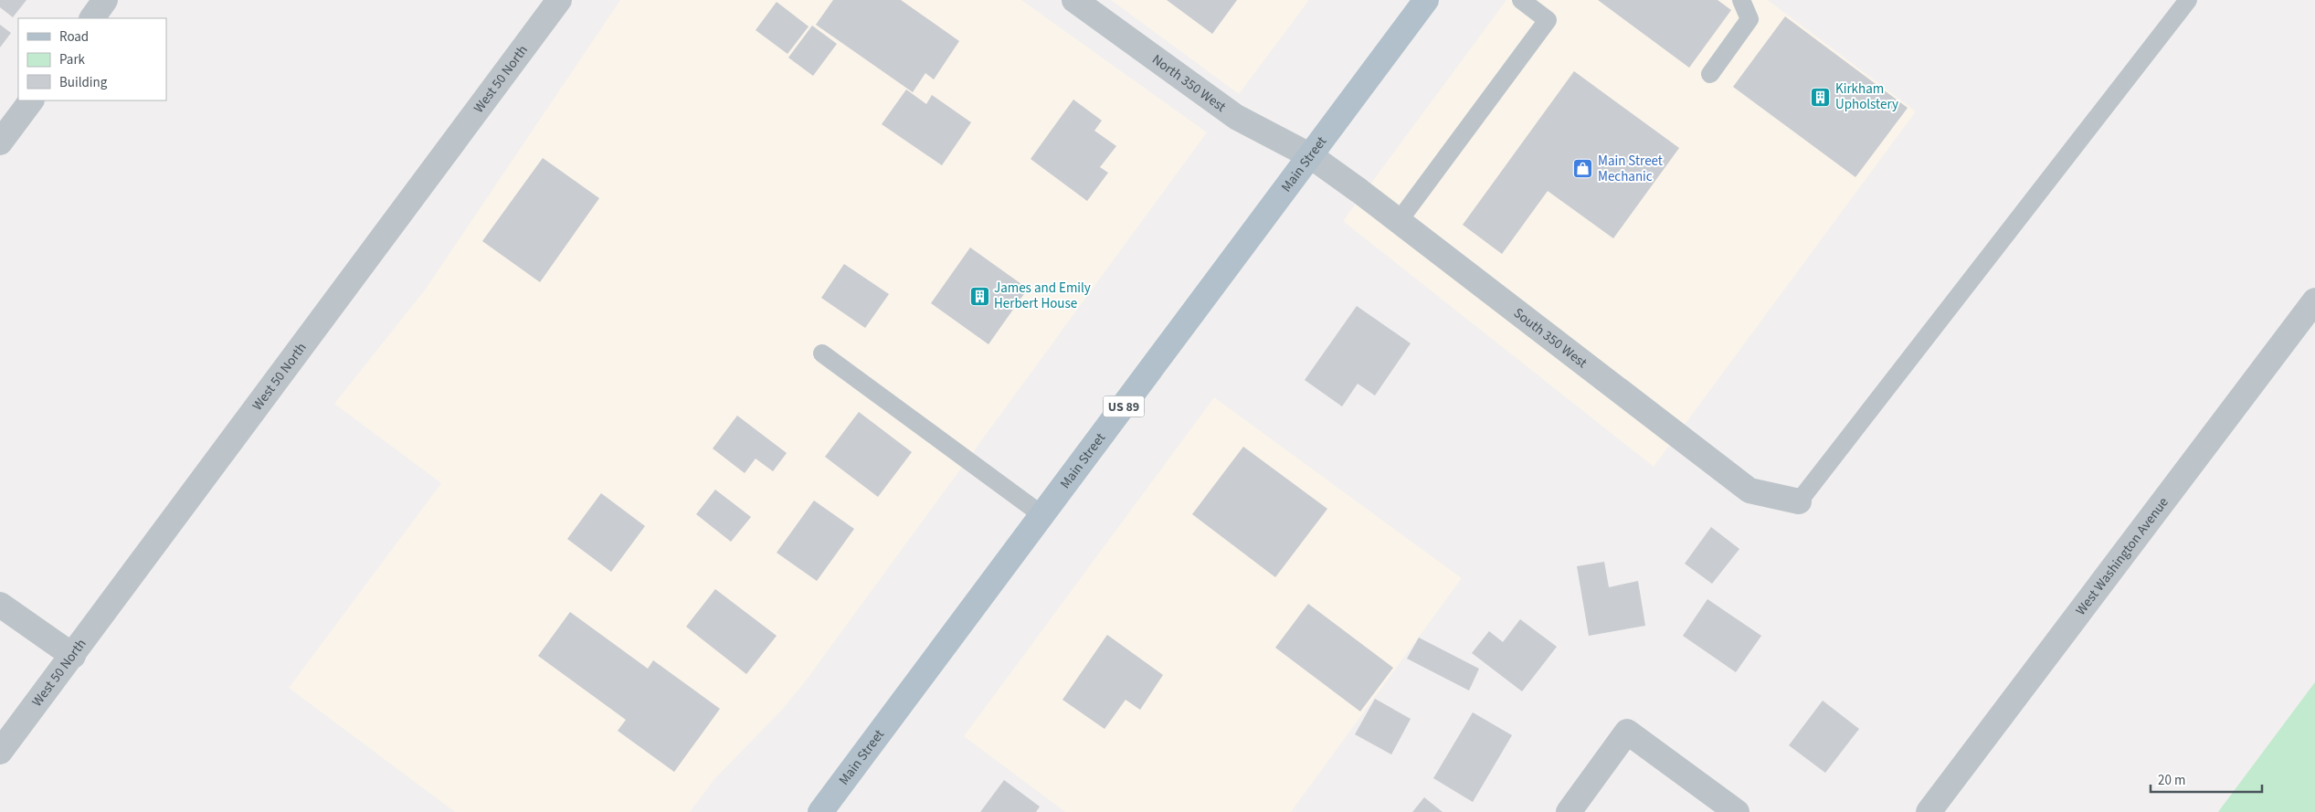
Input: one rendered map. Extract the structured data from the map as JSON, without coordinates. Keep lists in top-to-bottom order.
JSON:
{
  "streets": {
    "main road": ["Main Street", "US 89"],
    "street": [
      "West 50 North",
      "North 350 West",
      "South 350 West",
      "West Washington Avenue"
    ]
  },
  "crossings": [
    ["North 350 West", "Main Street"],
    ["North 350 West", "South 350 West"],
    ["Main Street", "South 350 West"]
  ],
  "places": {
    "building": ["Kirkham Upholstery", "James and Emily Herbert House"],
    "shop": ["Main Street Mechanic"]
  },
  "legend": ["Road", "Park", "Building"],
  "scale_bar": "20 m"
}
